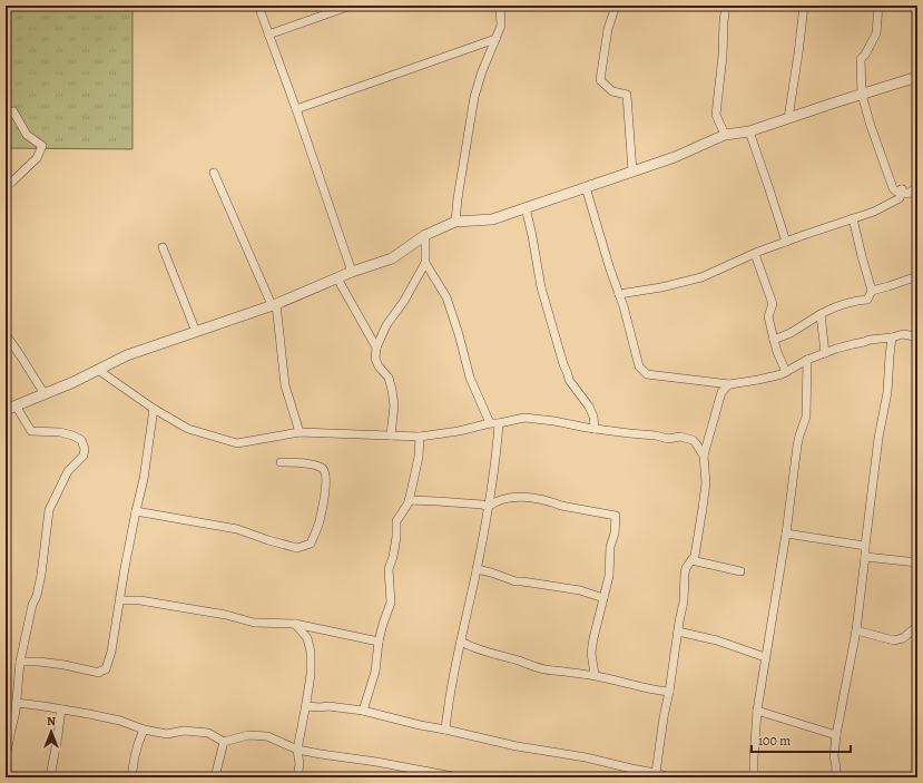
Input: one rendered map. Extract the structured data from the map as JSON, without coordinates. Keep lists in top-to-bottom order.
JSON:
{
  "scale_bar": "100 m",
  "north": "top"
}
